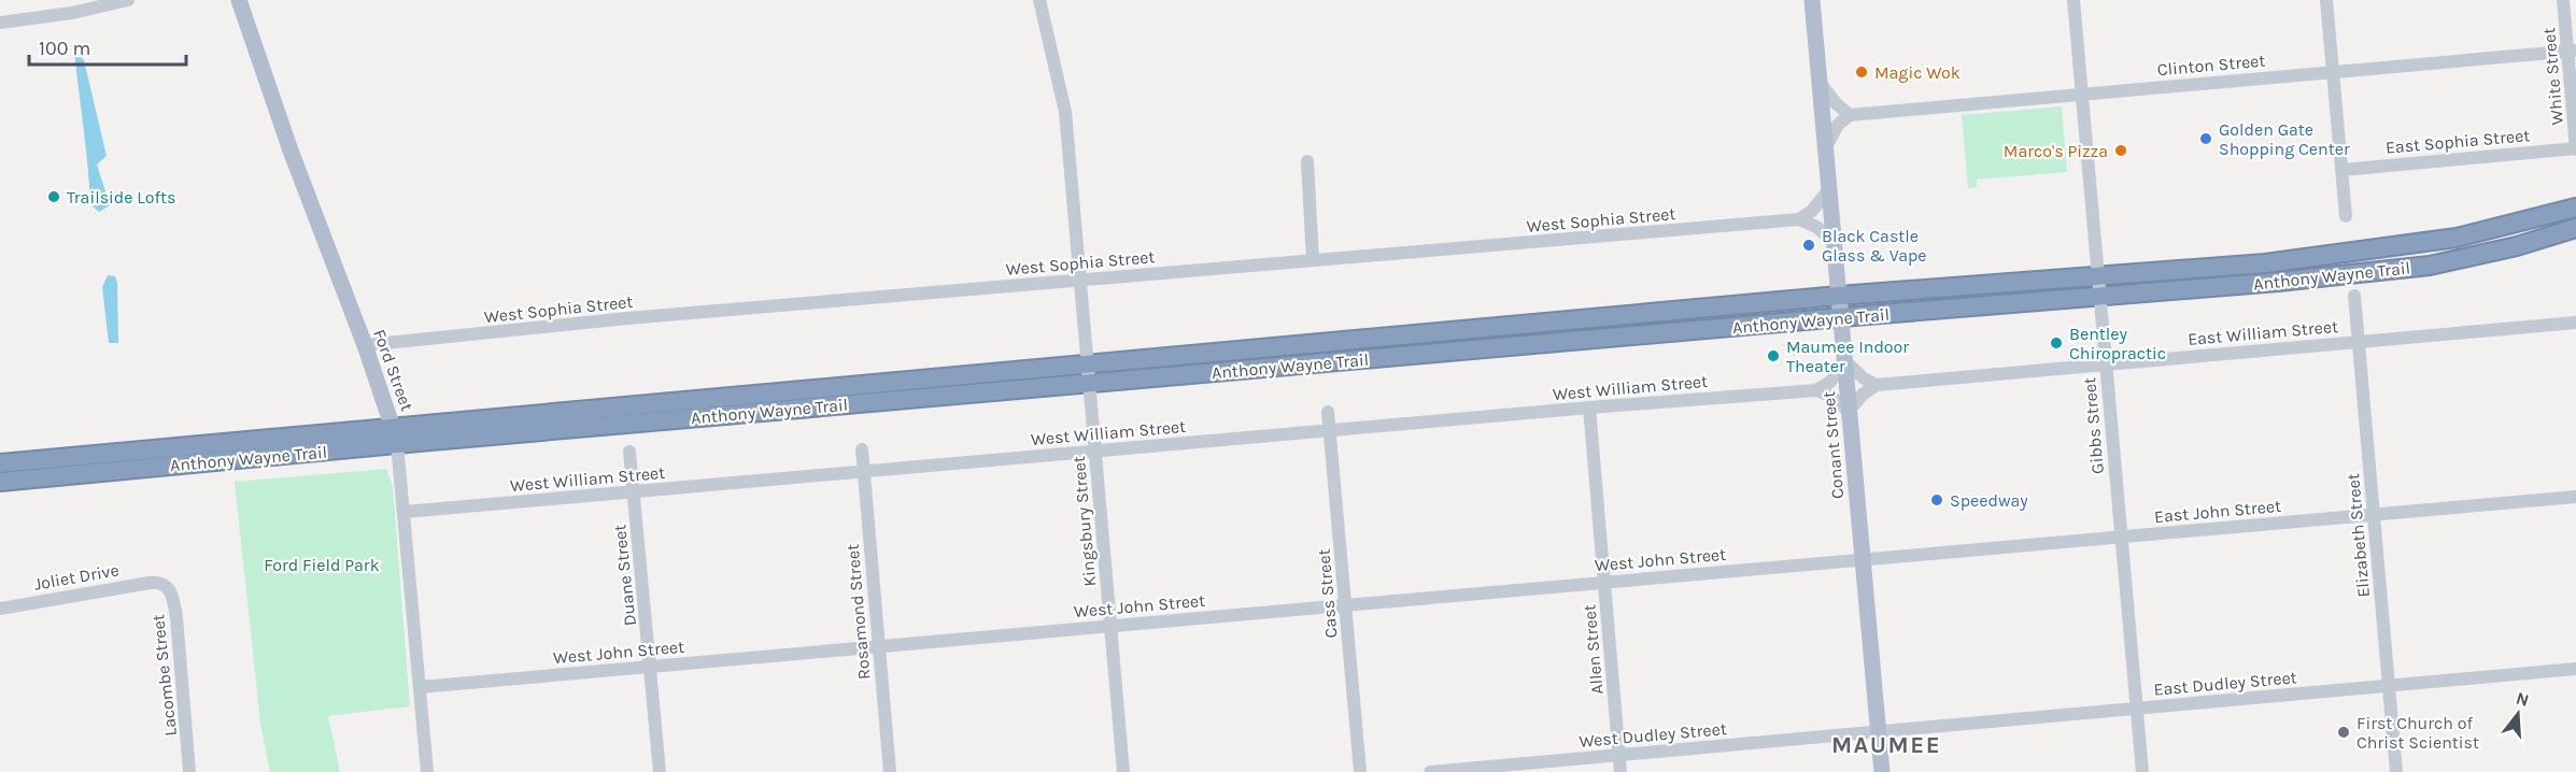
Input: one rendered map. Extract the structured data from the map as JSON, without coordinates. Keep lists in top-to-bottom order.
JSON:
{
  "streets": {
    "highway": ["Anthony Wayne Trail"],
    "main road": ["Ford Street", "Conant Street"],
    "street": [
      "Clinton Street",
      "White Street",
      "East Sophia Street",
      "West Sophia Street",
      "East William Street",
      "West William Street",
      "Gibbs Street",
      "East John Street",
      "Kingsbury Street",
      "Elizabeth Street",
      "West John Street",
      "Duane Street",
      "Joliet Drive",
      "Cass Street",
      "Rosamond Street",
      "Allen Street",
      "Lacombe Street",
      "East Dudley Street",
      "West Dudley Street"
    ]
  },
  "crossings": [
    ["Clinton Street", "White Street"],
    ["Clinton Street", "Gibbs Street"],
    ["White Street", "East Sophia Street"],
    ["West Sophia Street", "Ford Street"],
    ["West Sophia Street", "Kingsbury Street"],
    ["Anthony Wayne Trail", "Ford Street"],
    ["Anthony Wayne Trail", "Gibbs Street"],
    ["Anthony Wayne Trail", "Conant Street"],
    ["Anthony Wayne Trail", "Kingsbury Street"],
    ["East William Street", "Gibbs Street"],
    ["East William Street", "Elizabeth Street"],
    ["Ford Street", "West William Street"],
    ["Ford Street", "West John Street"],
    ["West William Street", "Kingsbury Street"],
    ["West William Street", "Duane Street"],
    ["West William Street", "Cass Street"],
    ["West William Street", "Rosamond Street"],
    ["West William Street", "Allen Street"],
    ["Gibbs Street", "East John Street"],
    ["Gibbs Street", "East Dudley Street"],
    ["Conant Street", "East John Street"],
    ["Conant Street", "West John Street"],
    ["Conant Street", "East Dudley Street"],
    ["Conant Street", "West Dudley Street"],
    ["East John Street", "Elizabeth Street"],
    ["East John Street", "West John Street"],
    ["Kingsbury Street", "West John Street"],
    ["Elizabeth Street", "East Dudley Street"],
    ["West John Street", "Duane Street"],
    ["West John Street", "Cass Street"],
    ["West John Street", "Rosamond Street"],
    ["West John Street", "Allen Street"],
    ["Joliet Drive", "Lacombe Street"],
    ["Allen Street", "West Dudley Street"],
    ["East Dudley Street", "West Dudley Street"]
  ],
  "districts": ["MAUMEE"],
  "parks": ["Ford Field Park"],
  "places": [
    "Magic Wok",
    "Golden Gate Shopping Center",
    "Marco's Pizza",
    "Trailside Lofts",
    "Black Castle Glass & Vape",
    "Bentley Chiropractic",
    "Maumee Indoor Theater",
    "Speedway",
    "First Church of Christ Scientist"
  ],
  "scale_bar": "100 m",
  "north": "top"
}
